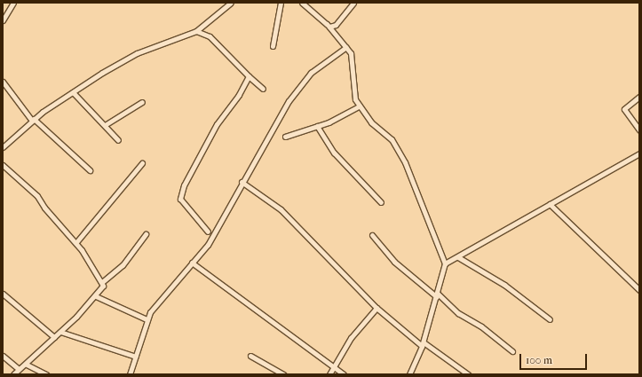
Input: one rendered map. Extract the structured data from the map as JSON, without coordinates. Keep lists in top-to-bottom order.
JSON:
{
  "scale_bar": "100 m"
}
